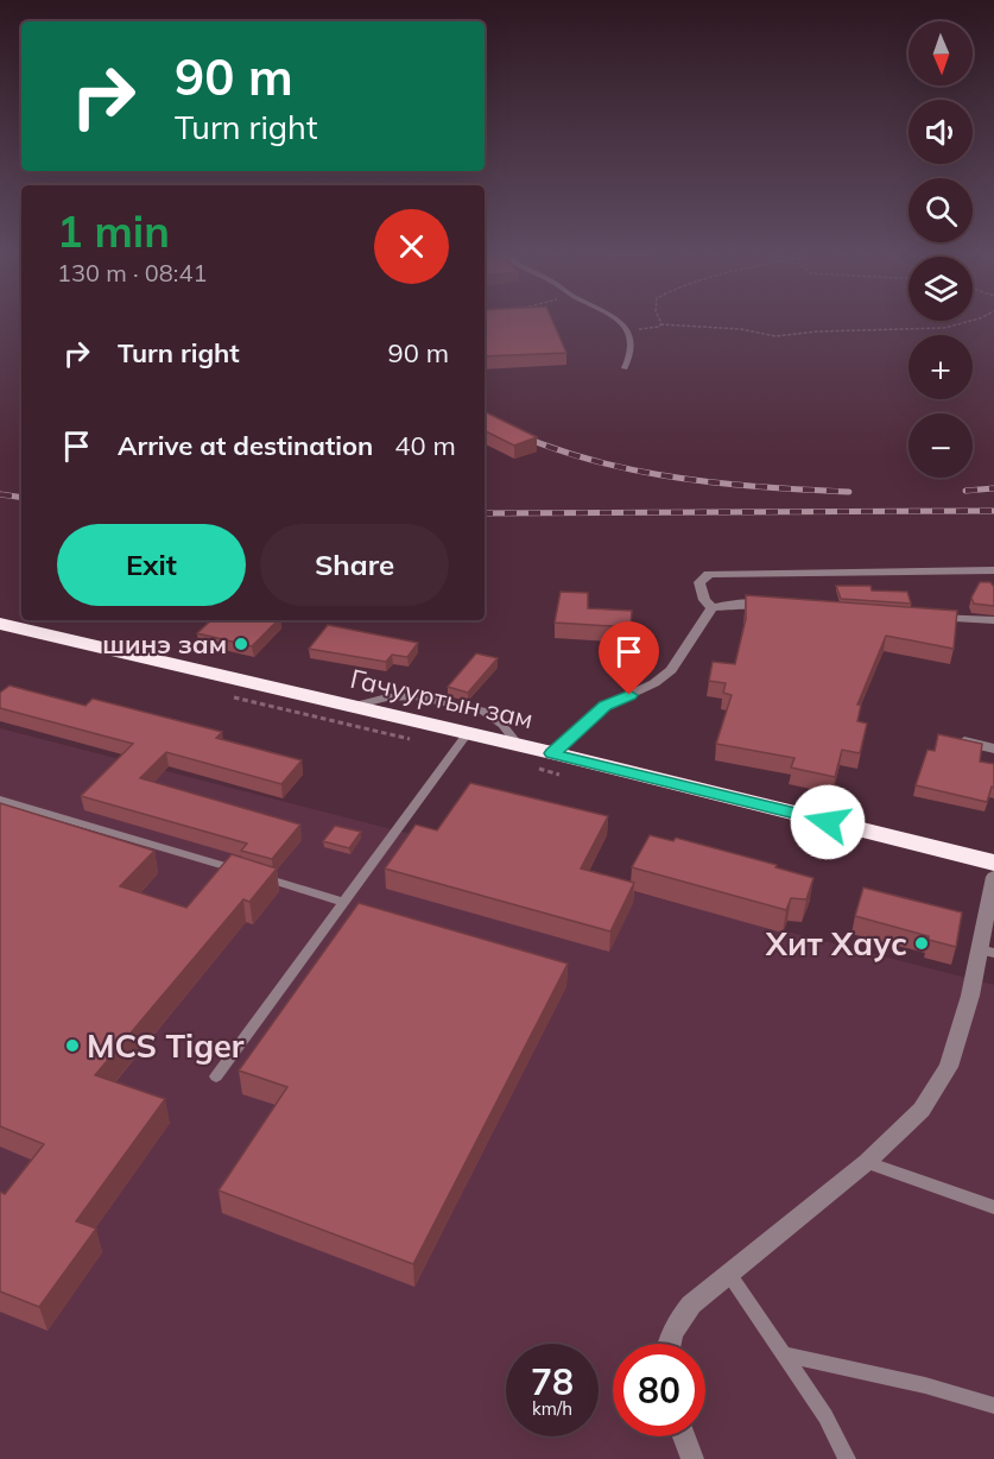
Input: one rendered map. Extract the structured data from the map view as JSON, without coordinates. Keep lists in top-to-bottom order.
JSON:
{
  "streets": {
    "highway": ["Гачууртын зам"]
  },
  "places": ["шинэ зам", "Хит Хаус", "MCS Tiger"],
  "north": "bottom",
  "page": {
    "map_buttons": ["+", "−"],
    "turn": ["90 m", "Turn right"],
    "heading": ["1 min", "130 m · 08:41"],
    "list": [
      {
        "name": "Turn right",
        "value": "90 m"
      },
      {
        "name": "Arrive at destination",
        "value": "40 m"
      }
    ],
    "buttons": ["Exit", "Share"],
    "speed": "78 km/h",
    "limit": "80"
  }
}
